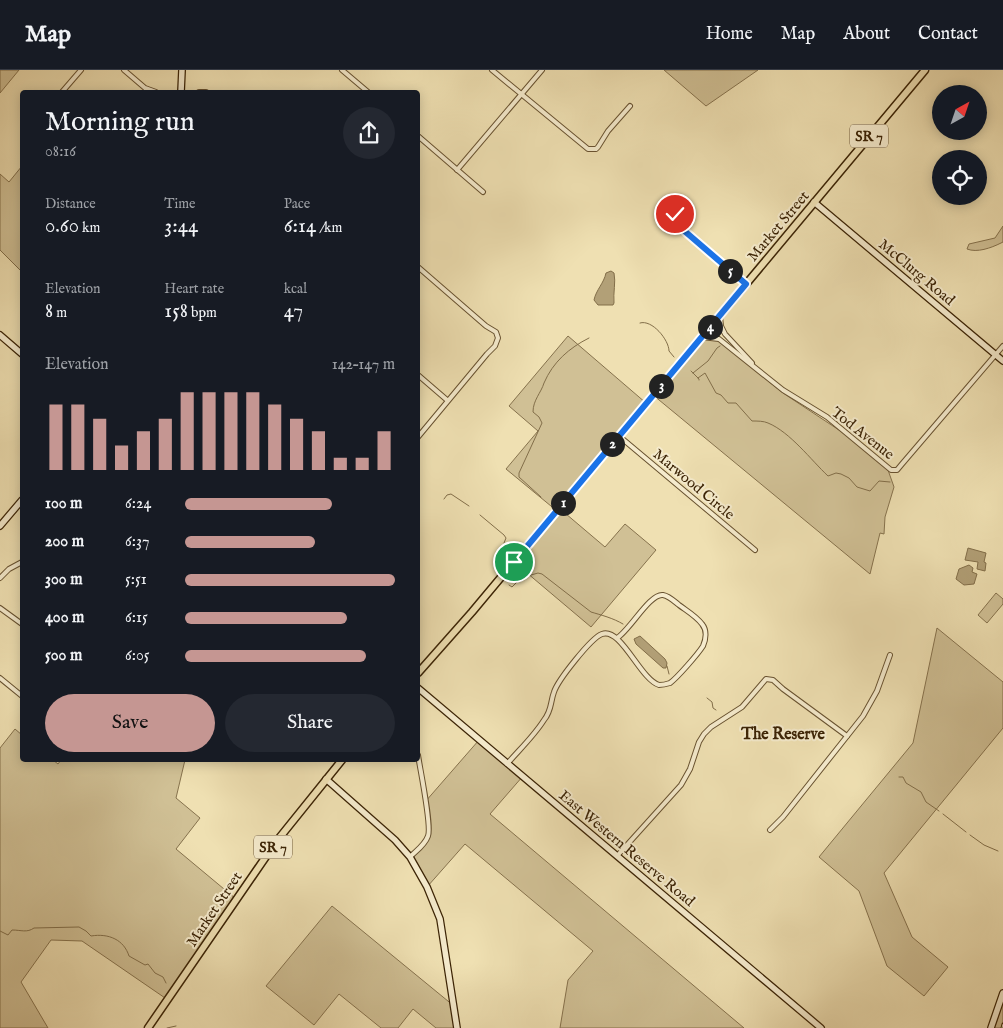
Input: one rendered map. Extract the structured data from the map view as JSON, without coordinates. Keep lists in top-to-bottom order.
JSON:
{
  "streets": {
    "main road": [
      "SR 7",
      "Market Street",
      "McClurg Road",
      "East Western Reserve Road"
    ],
    "street": ["Tod Avenue", "Marwood Circle"]
  },
  "crossings": [
    ["Market Street", "McClurg Road"],
    ["Market Street", "Tod Avenue"],
    ["Market Street", "Marwood Circle"],
    ["McClurg Road", "Tod Avenue"]
  ],
  "districts": ["The Reserve"],
  "north": "top right",
  "page": {
    "header": "Map",
    "nav": [
      "Home",
      "Map",
      "About",
      "Contact"
    ],
    "heading": ["Morning run", "08:16"],
    "stats": [
      ["Distance", "0.60 km"],
      ["Time", "3:44"],
      ["Pace", "6:14 /km"],
      ["Elevation", "8 m"],
      ["Heart rate", "158 bpm"],
      ["kcal", "47"]
    ],
    "pins": [
      "5",
      "4",
      "3",
      "2",
      "1"
    ],
    "chart": ["Elevation", "142–147 m"],
    "list": [
      {
        "name": "100 m",
        "note": "6:24"
      },
      {
        "name": "200 m",
        "note": "6:37"
      },
      {
        "name": "300 m",
        "note": "5:51"
      },
      {
        "name": "400 m",
        "note": "6:15"
      },
      {
        "name": "500 m",
        "note": "6:05"
      }
    ],
    "buttons": ["Save", "Share"]
  }
}
